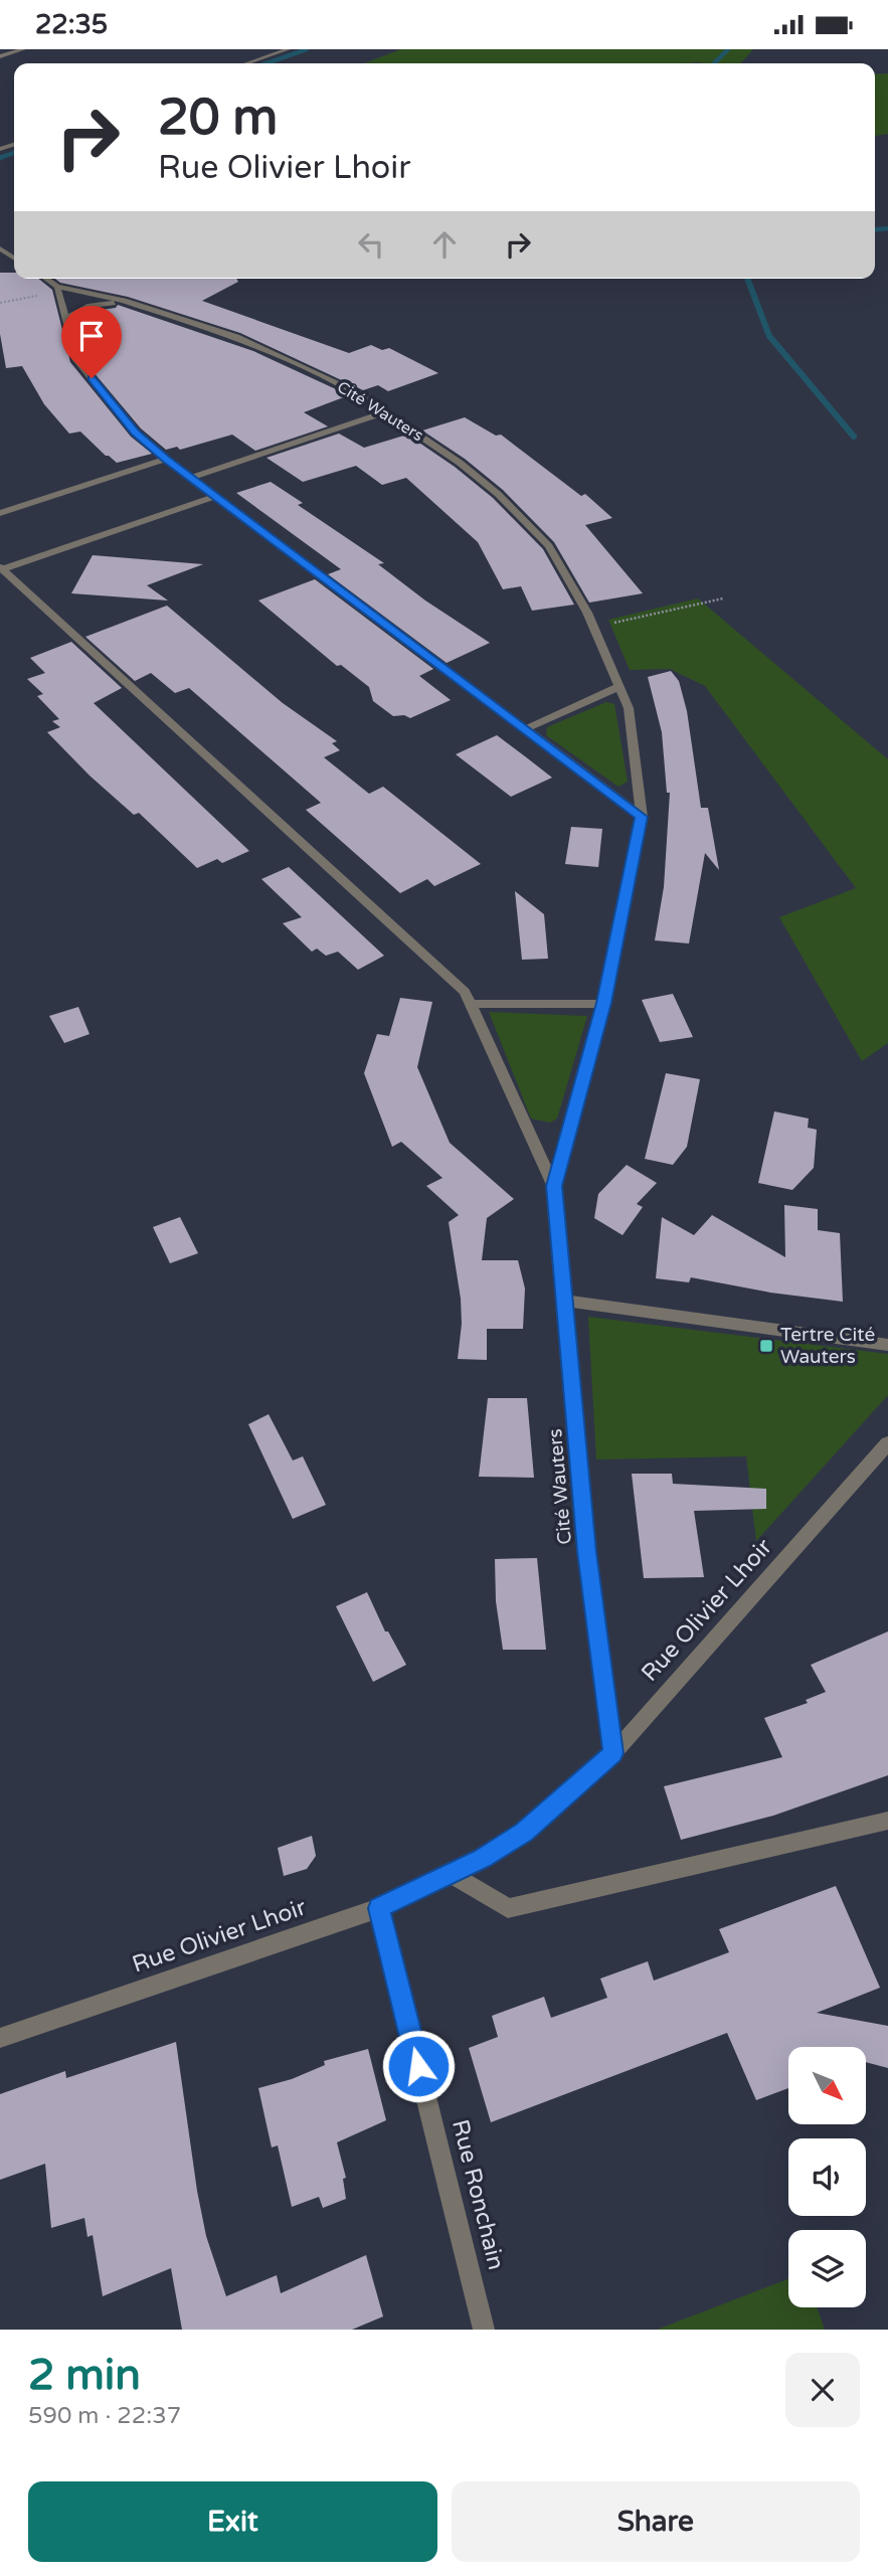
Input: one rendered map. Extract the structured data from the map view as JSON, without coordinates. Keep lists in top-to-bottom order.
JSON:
{
  "streets": {
    "street": ["Cité Wauters", "Rue Olivier Lhoir", "Rue Ronchain"]
  },
  "crossings": [
    ["Cité Wauters", "Rue Olivier Lhoir"],
    ["Rue Olivier Lhoir", "Rue Ronchain"]
  ],
  "places": {
    "transit": ["Tertre Cité Wauters"]
  },
  "north": "bottom right",
  "page": {
    "status": "22:35",
    "turn": ["20 m", "Rue Olivier Lhoir"],
    "heading": ["2 min", "590 m · 22:37"],
    "buttons": ["Exit", "Share"]
  }
}
